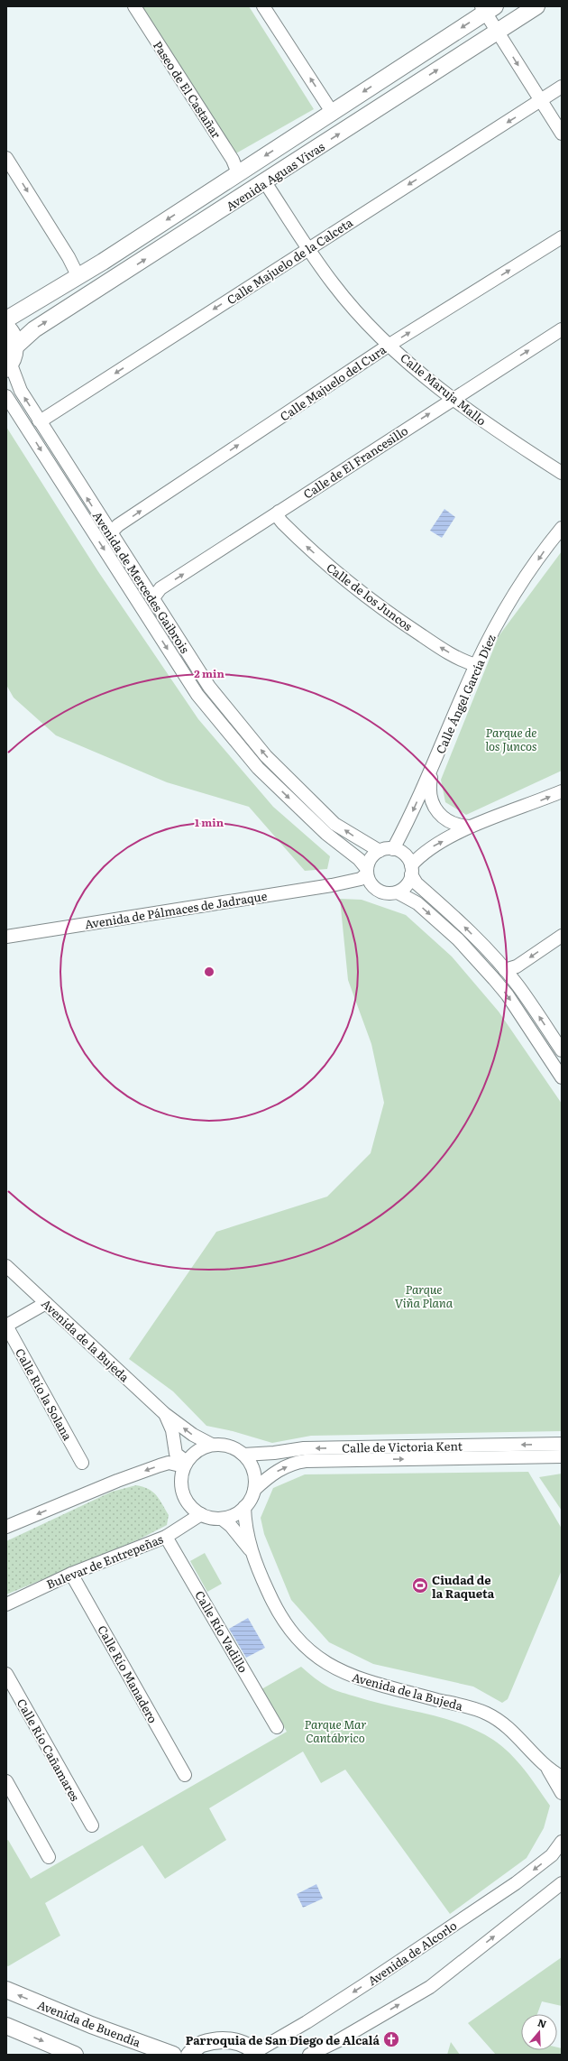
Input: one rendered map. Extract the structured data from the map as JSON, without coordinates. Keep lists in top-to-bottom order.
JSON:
{
  "streets": {
    "main road": ["Avenida Aguas Vivas", "Avenida de Buendía"],
    "street": [
      "Paseo de El Castañar",
      "Calle Majuelo de la Calceta",
      "Calle Majuelo del Cura",
      "Calle Maruja Mallo",
      "Calle de El Francesillo",
      "Avenida de Mercedes Gaibrois",
      "Calle de los Juncos",
      "Calle Ángel García Díez",
      "Avenida de Pálmaces de Jadraque",
      "Avenida de la Bujeda",
      "Calle Río la Solana",
      "Calle de Victoria Kent",
      "Bulevar de Entrepeñas",
      "Calle Río Vadillo",
      "Calle Río Manadero",
      "Calle Río Cañamares",
      "Avenida de Alcorlo"
    ]
  },
  "crossings": [
    ["Paseo de El Castañar", "Avenida Aguas Vivas"],
    ["Avenida Aguas Vivas", "Calle Maruja Mallo"],
    ["Calle Majuelo de la Calceta", "Calle Maruja Mallo"],
    ["Calle Majuelo de la Calceta", "Avenida de Mercedes Gaibrois"],
    ["Calle Majuelo del Cura", "Calle Maruja Mallo"],
    ["Calle Majuelo del Cura", "Avenida de Mercedes Gaibrois"],
    ["Calle Maruja Mallo", "Calle de El Francesillo"],
    ["Calle de El Francesillo", "Avenida de Mercedes Gaibrois"],
    ["Calle de El Francesillo", "Calle de los Juncos"],
    ["Avenida de Mercedes Gaibrois", "Calle Ángel García Díez"],
    ["Avenida de Mercedes Gaibrois", "Avenida de Pálmaces de Jadraque"],
    ["Calle de los Juncos", "Calle Ángel García Díez"],
    ["Calle Ángel García Díez", "Avenida de Pálmaces de Jadraque"],
    ["Avenida de la Bujeda", "Calle de Victoria Kent"],
    ["Avenida de la Bujeda", "Bulevar de Entrepeñas"],
    ["Calle de Victoria Kent", "Bulevar de Entrepeñas"],
    ["Bulevar de Entrepeñas", "Calle Río Vadillo"],
    ["Bulevar de Entrepeñas", "Calle Río Manadero"]
  ],
  "one_way": [
    "Calle Majuelo de la Calceta",
    "Calle Majuelo del Cura",
    "Calle de El Francesillo",
    "Calle de los Juncos",
    "Calle Ángel García Díez"
  ],
  "parks": ["Parque de los Juncos", "Parque Viña Plana", "Parque Mar Cantábrico"],
  "places": {
    "sports": ["Ciudad de la Raqueta"],
    "church": ["Parroquia de San Diego de Alcalá"]
  },
  "north": "top",
  "rings": ["2 min", "1 min"]
}
